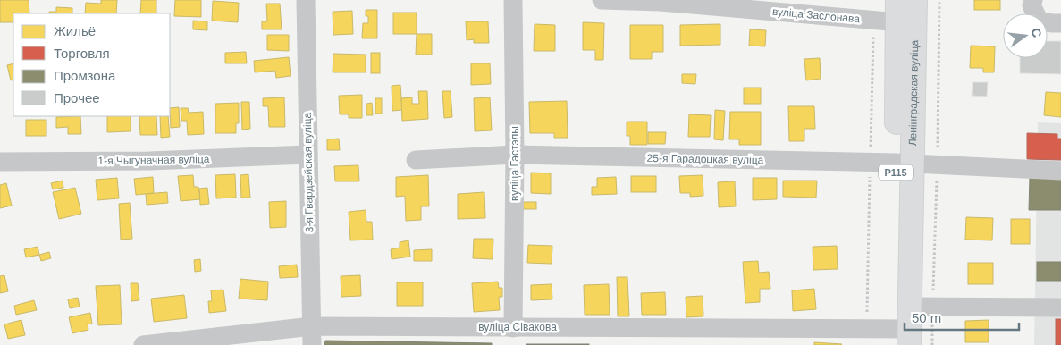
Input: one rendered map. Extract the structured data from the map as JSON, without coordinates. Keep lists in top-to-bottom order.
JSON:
{
  "streets": {
    "main road": ["Ленінградская вуліца", "Р115"],
    "street": [
      "вуліца Заслонава",
      "25-я Гарадоцкая вуліца",
      "1-я Чыгуначная вуліца",
      "вуліца Гастэлы",
      "3-я Гвардзейская вуліца",
      "вуліца Сівакова"
    ]
  },
  "crossings": [
    ["вуліца Заслонава", "Ленінградская вуліца"],
    ["Ленінградская вуліца", "25-я Гарадоцкая вуліца"],
    ["Ленінградская вуліца", "вуліца Сівакова"],
    ["25-я Гарадоцкая вуліца", "вуліца Гастэлы"],
    ["1-я Чыгуначная вуліца", "3-я Гвардзейская вуліца"],
    ["вуліца Гастэлы", "вуліца Сівакова"],
    ["3-я Гвардзейская вуліца", "вуліца Сівакова"]
  ],
  "legend": [
    "Жильё",
    "Торговля",
    "Промзона",
    "Прочее"
  ],
  "scale_bar": "50 m",
  "north": "right"
}
